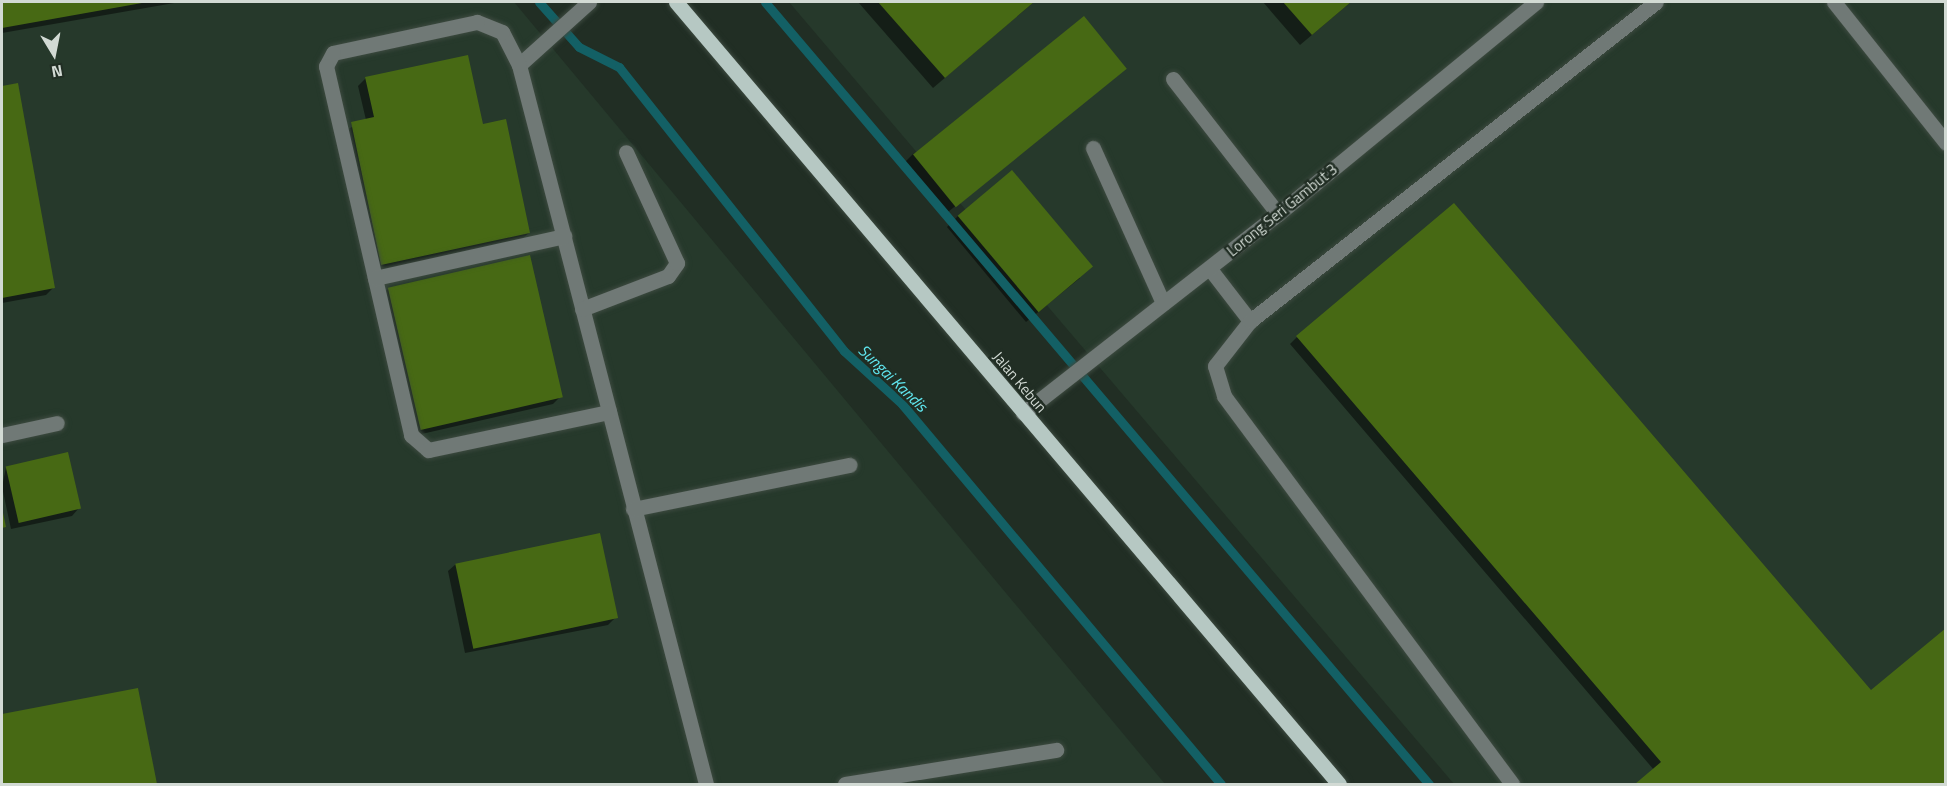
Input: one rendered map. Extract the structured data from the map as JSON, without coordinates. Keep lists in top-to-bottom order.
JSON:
{
  "streets": {
    "main road": ["Jalan Kebun"],
    "lane": ["Lorong Seri Gambut 3"]
  },
  "crossings": [
    ["Lorong Seri Gambut 3", "Jalan Kebun"]
  ],
  "water": ["Sungai Kandis"],
  "north": "bottom"
}
